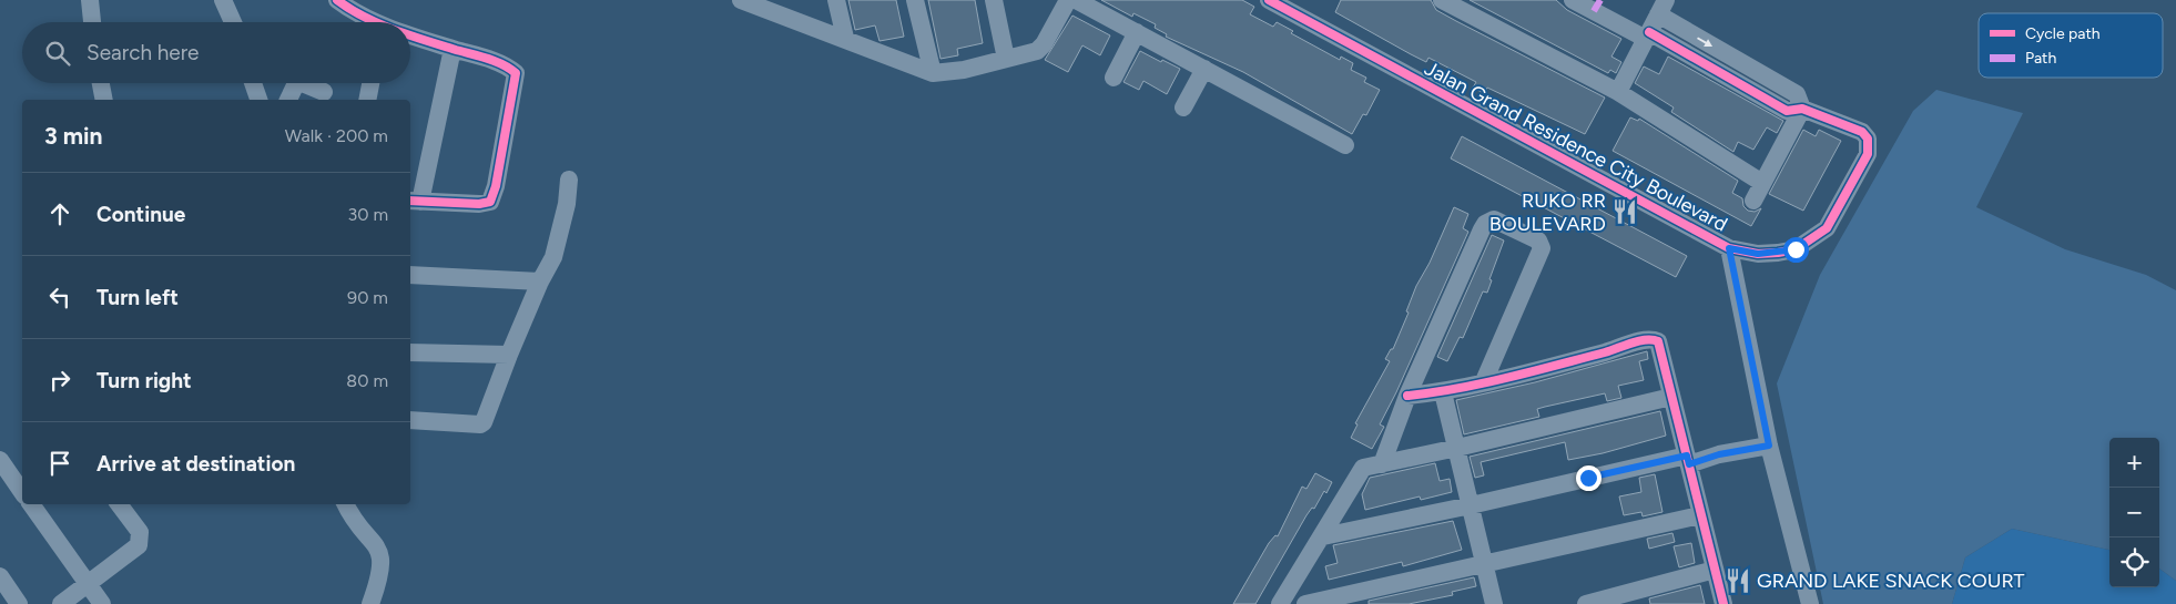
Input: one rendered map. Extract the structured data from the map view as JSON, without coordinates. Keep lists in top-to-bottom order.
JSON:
{
  "streets": {
    "street": ["Jalan Grand Residence City Boulevard"]
  },
  "places": {
    "restaurant": ["RUKO RR BOULEVARD", "GRAND LAKE SNACK COURT"]
  },
  "legend": ["Cycle path", "Path"],
  "page": {
    "search": "Search here",
    "heading": ["3 min", "Walk · 200 m"],
    "list": [
      ["Continue", "30 m"],
      ["Turn left", "90 m"],
      ["Turn right", "80 m"],
      "Arrive at destination"
    ],
    "map_buttons": ["+", "−"]
  }
}
